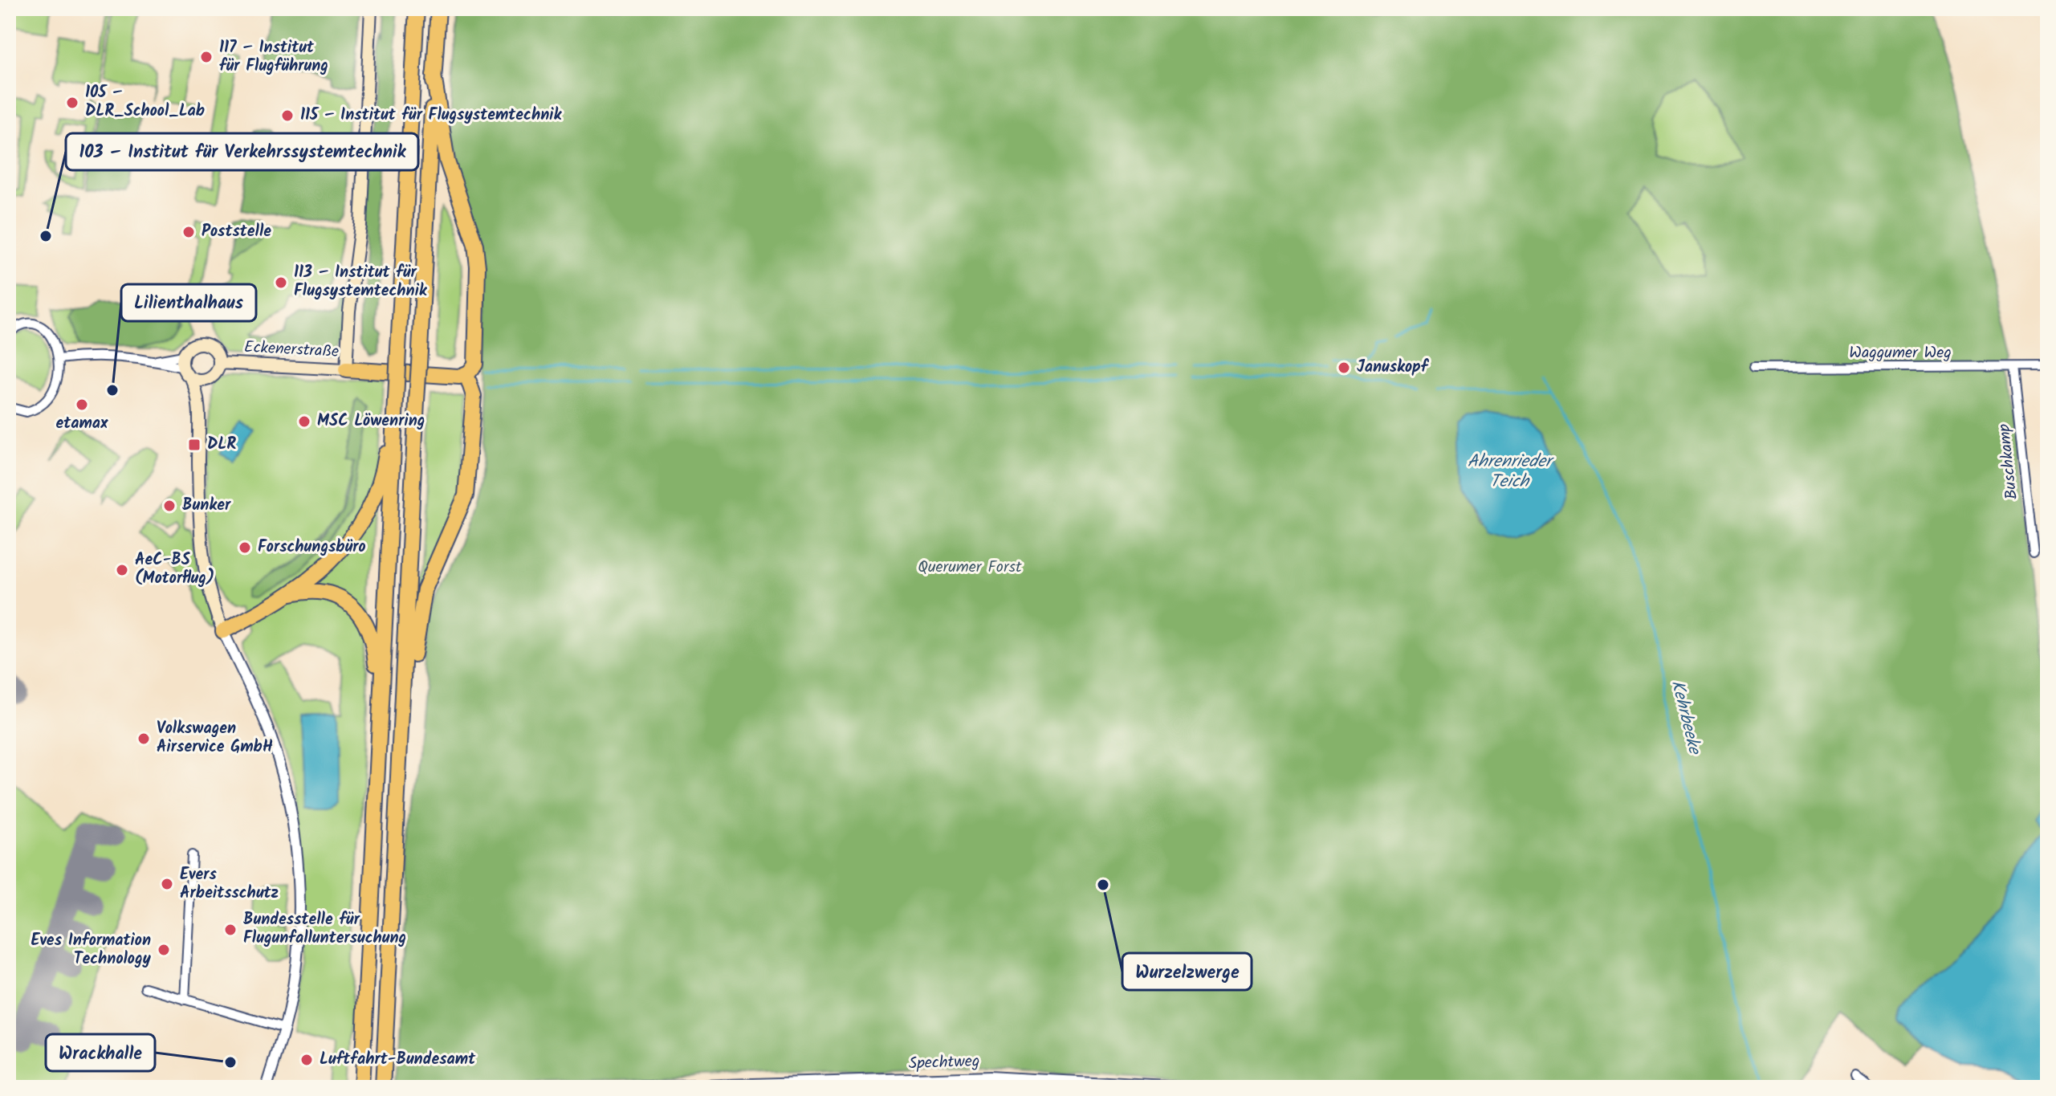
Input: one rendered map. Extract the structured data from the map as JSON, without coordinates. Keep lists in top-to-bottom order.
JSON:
{
  "streets": {
    "main road": ["Eckenerstraße"],
    "street": ["Waggumer Weg", "Buschkamp", "Spechtweg"]
  },
  "crossings": [
    ["Waggumer Weg", "Buschkamp"]
  ],
  "water": ["Ahrenrieder Teich", "Kehrbeeke"],
  "parks": ["Querumer Forst"],
  "places": {
    "other": [
      "117 – Institut für Flugführung",
      "105 – DLR_School_Lab",
      "115 – Institut für Flugsystemtechnik",
      "Poststelle",
      "103 – Institut für Verkehrssystemtechnik",
      "113 – Institut für Flugsystemtechnik",
      "Januskopf",
      "Lilienthalhaus",
      "etamax",
      "MSC Löwenring",
      "Bunker",
      "Forschungsbüro",
      "AeC-BS (Motorflug)",
      "Volkswagen Airservice GmbH",
      "Evers Arbeitsschutz",
      "Wurzelzwerge",
      "Bundesstelle für Flugunfalluntersuchung",
      "Eves Information Technology",
      "Luftfahrt-Bundesamt",
      "Wrackhalle"
    ],
    "transit": ["DLR"]
  }
}
